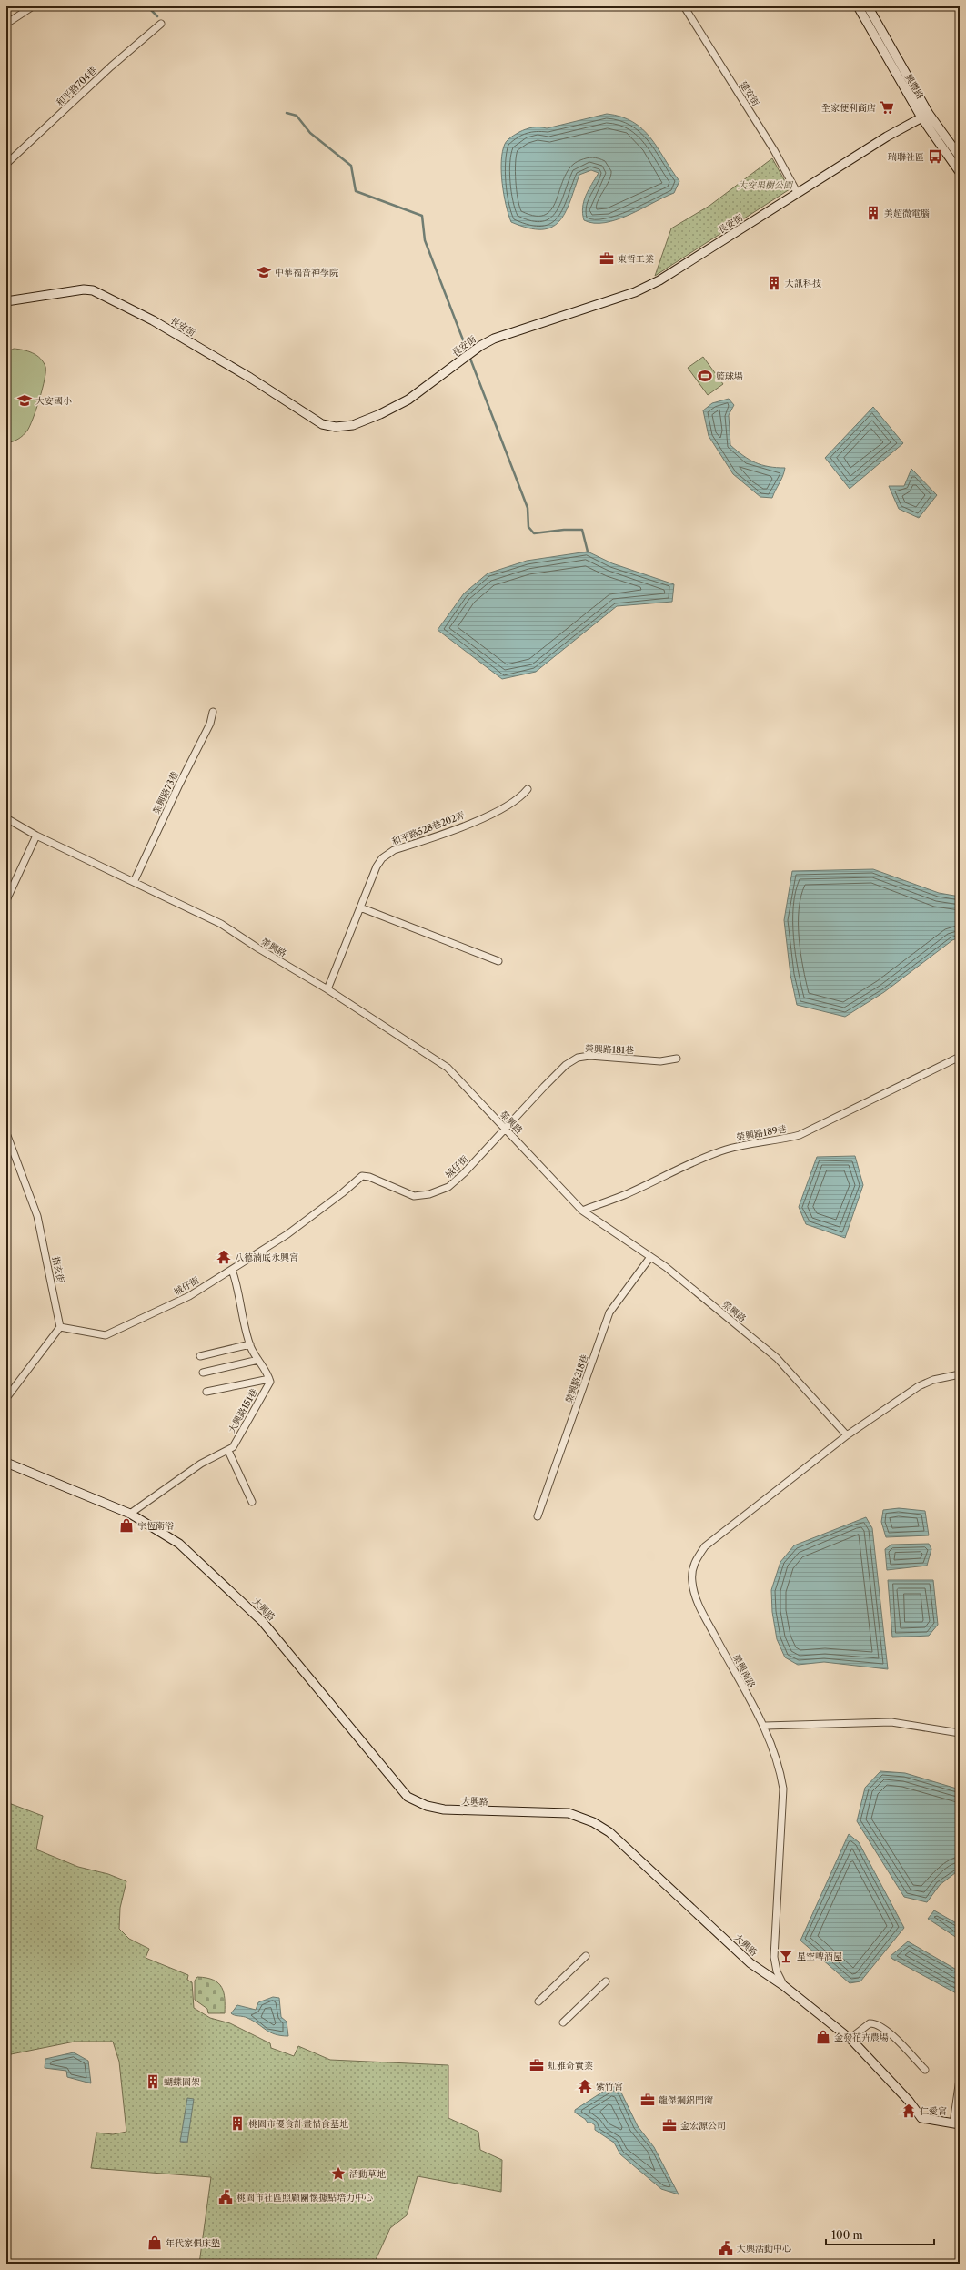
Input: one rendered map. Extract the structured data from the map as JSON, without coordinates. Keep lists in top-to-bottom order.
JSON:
{
  "streets": {
    "street": [
      "和平路704巷",
      "興豐路",
      "建安街",
      "長安街",
      "榮興路73巷",
      "和平路528巷202弄",
      "榮興路",
      "榮興路181巷",
      "榮興路189巷",
      "城仔街",
      "指玄街",
      "榮興路218巷",
      "大興路151巷",
      "大興路",
      "榮興南路"
    ]
  },
  "crossings": [
    ["興豐路", "長安街"],
    ["建安街", "長安街"],
    ["榮興路73巷", "榮興路"],
    ["和平路528巷202弄", "榮興路"],
    ["榮興路", "榮興路181巷"],
    ["榮興路", "榮興路189巷"],
    ["榮興路", "城仔街"],
    ["榮興路", "榮興路218巷"],
    ["榮興路", "榮興南路"],
    ["榮興路181巷", "城仔街"],
    ["城仔街", "指玄街"],
    ["大興路", "榮興南路"]
  ],
  "parks": ["大安果樹公園"],
  "places": {
    "supermarket": ["全家便利商店"],
    "bus stop": ["瑞聯社區"],
    "building": [
      "美超微電腦",
      "大訊科技",
      "蝴蝶園架",
      "桃園市優食計畫惜食基地"
    ],
    "office": [
      "東哲工業",
      "虹雅奇實業",
      "龍傑鋼鋁門窗",
      "金宏源公司"
    ],
    "school or university": ["中華福音神學院", "大安國小"],
    "sports": ["籃球場"],
    "temple": ["八德湳底永興宮", "紫竹宮", "仁愛宮"],
    "shop": ["宇恆衛浴", "金發花卉農場", "年代家俱床墊"],
    "bar": ["星空啤酒屋"],
    "place": ["活動草地"],
    "public building": ["桃園市社區照顧關懷據點培力中心", "大興活動中心"]
  },
  "scale_bar": "100 m"
}
